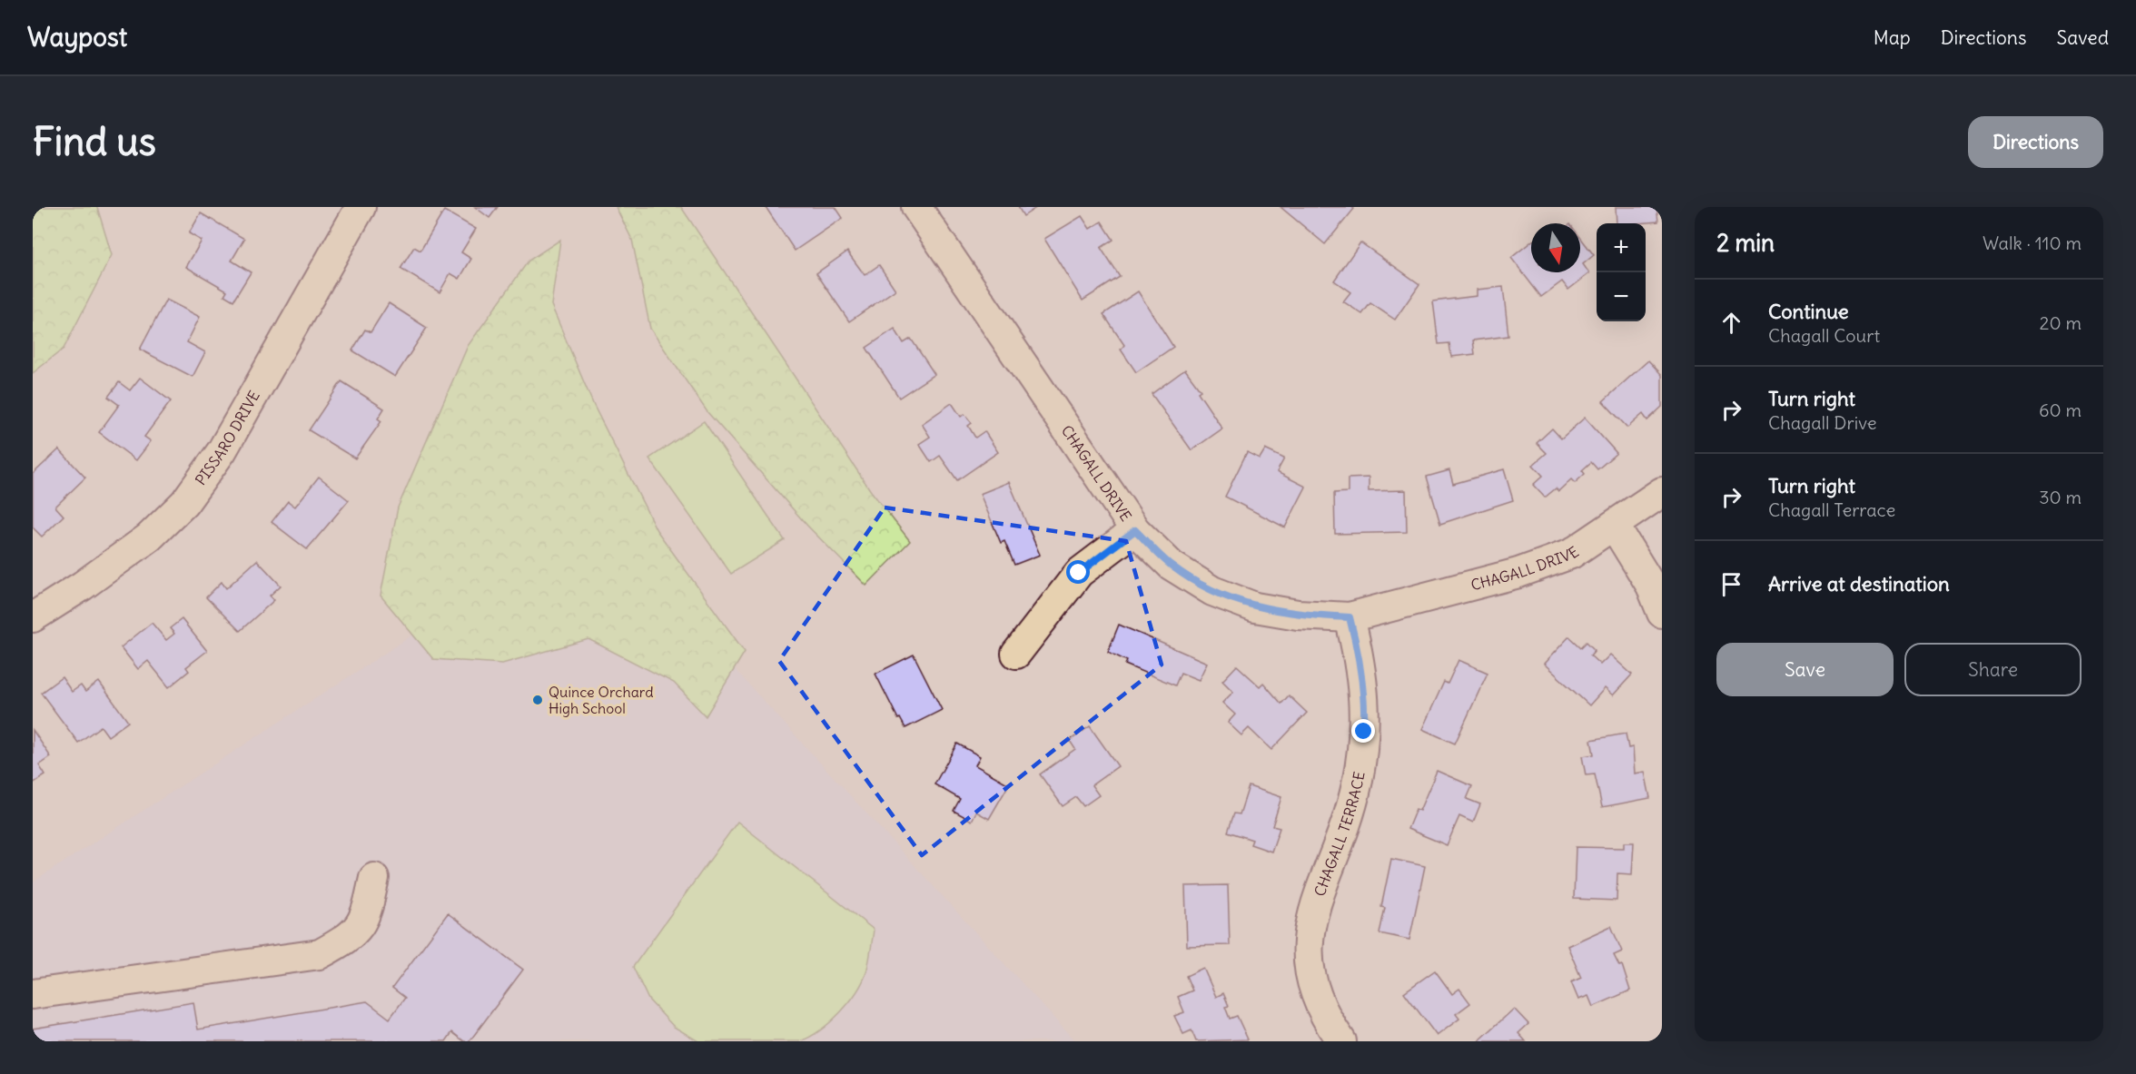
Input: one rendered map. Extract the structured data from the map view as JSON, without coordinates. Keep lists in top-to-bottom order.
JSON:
{
  "streets": {
    "street": ["PISSARO DRIVE", "CHAGALL DRIVE", "CHAGALL TERRACE"]
  },
  "crossings": [
    ["CHAGALL DRIVE", "CHAGALL TERRACE"]
  ],
  "places": ["Quince Orchard High School"],
  "north": "bottom",
  "page": {
    "header": "Waypost",
    "nav": ["Map", "Directions", "Saved"],
    "buttons": [
      "Directions",
      ["Save", "Share"]
    ],
    "title": "Find us",
    "heading": ["2 min", "Walk · 110 m"],
    "map_buttons": ["+", "−"],
    "list": [
      ["Continue", "Chagall Court", "20 m"],
      ["Turn right", "Chagall Drive", "60 m"],
      ["Turn right", "Chagall Terrace", "30 m"],
      "Arrive at destination"
    ]
  }
}
